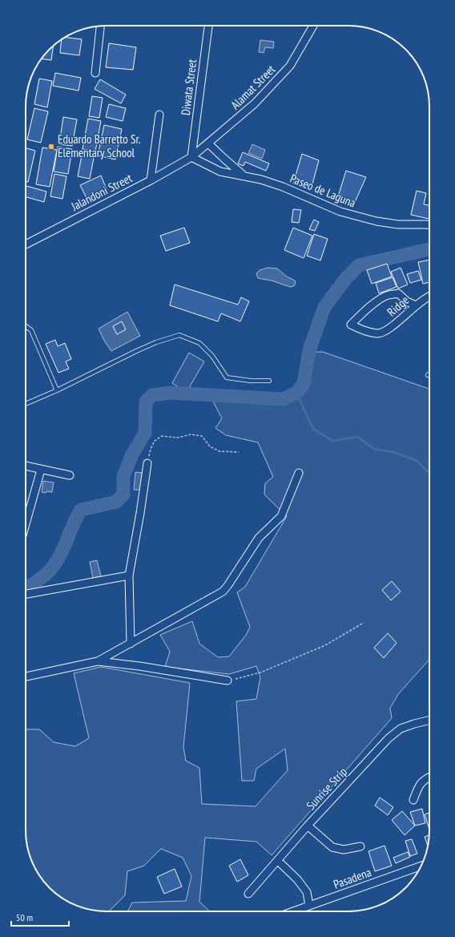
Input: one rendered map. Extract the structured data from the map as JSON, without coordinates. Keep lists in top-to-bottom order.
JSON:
{
  "streets": {
    "street": [
      "Diwata Street",
      "Alamat Street",
      "Paseo de Laguna",
      "Jalandoni Street",
      "Ridge",
      "Sunrise Strip",
      "Pasadena"
    ]
  },
  "crossings": [
    ["Diwata Street", "Alamat Street"],
    ["Diwata Street", "Paseo de Laguna"],
    ["Diwata Street", "Jalandoni Street"],
    ["Alamat Street", "Paseo de Laguna"],
    ["Alamat Street", "Jalandoni Street"],
    ["Paseo de Laguna", "Jalandoni Street"]
  ],
  "places": ["Eduardo Barretto Sr. Elementary School"],
  "scale_bar": "50 m"
}
